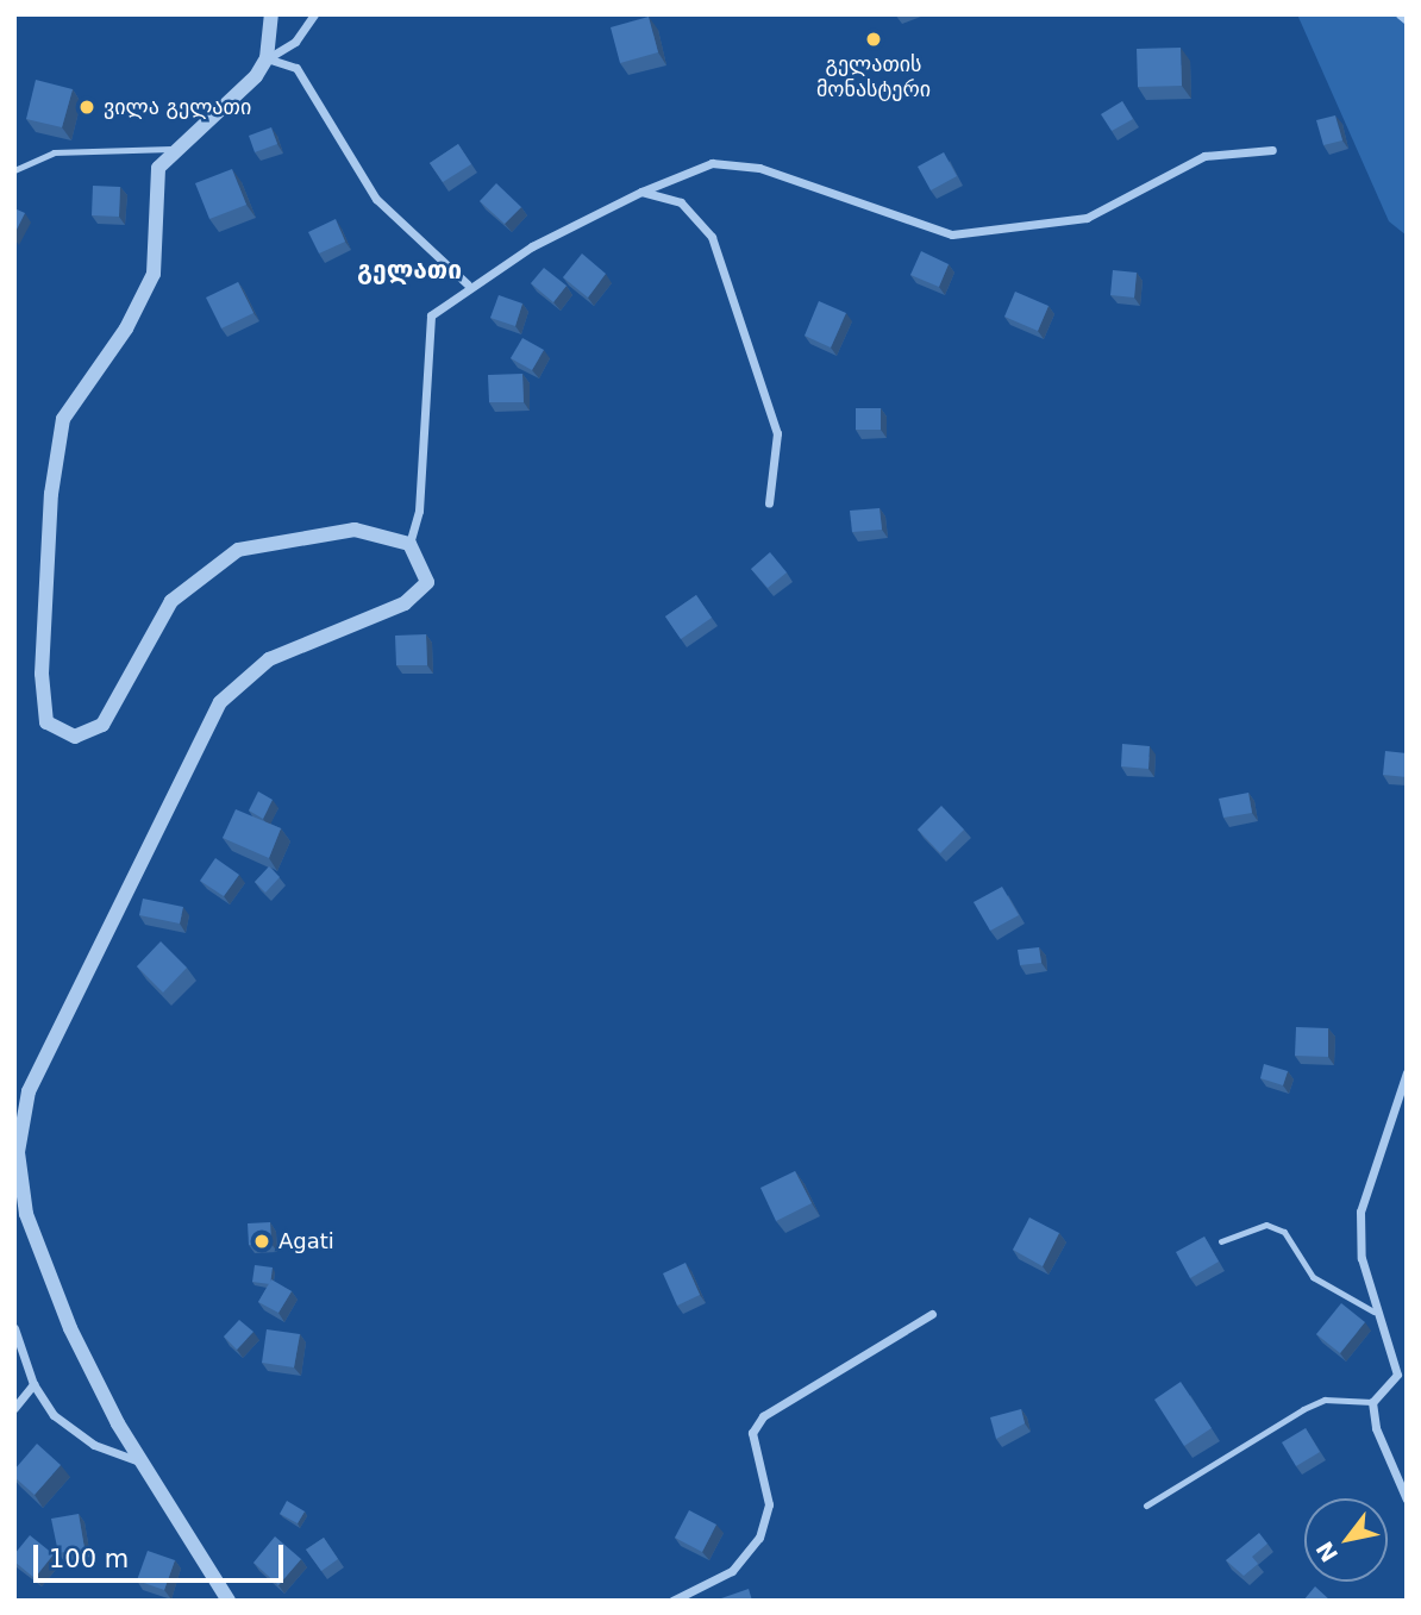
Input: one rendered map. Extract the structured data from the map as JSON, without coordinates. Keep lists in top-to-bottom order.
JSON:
{
  "districts": ["გელათი"],
  "places": ["გელათის მონასტერი", "ვილა გელათი", "Agati"],
  "scale_bar": "100 m",
  "north": "bottom left"
}
